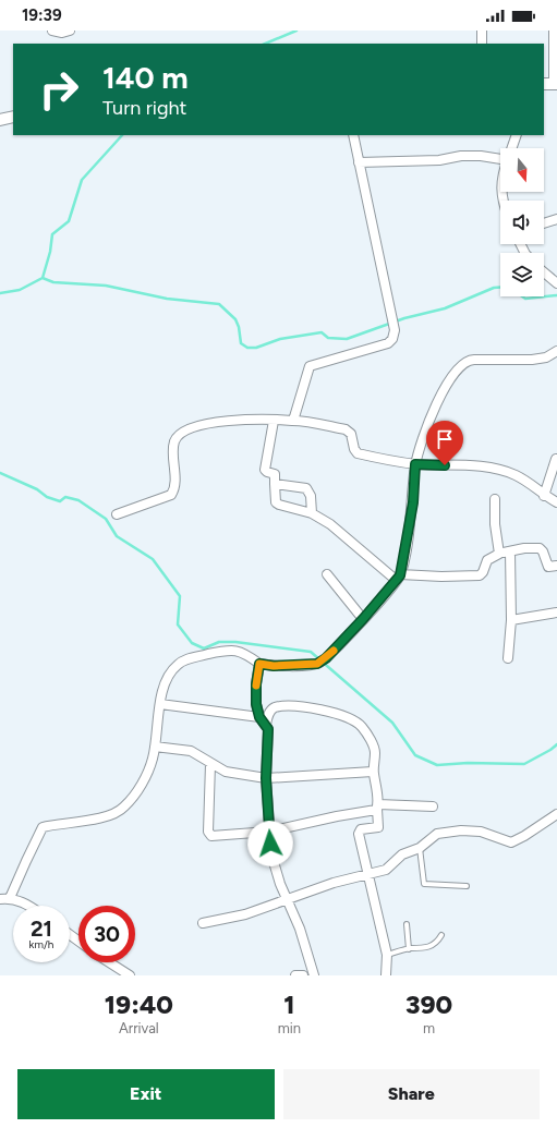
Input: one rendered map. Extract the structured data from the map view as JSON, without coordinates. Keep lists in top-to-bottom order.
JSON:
{
  "north": "bottom",
  "page": {
    "status": "19:39",
    "turn": ["140 m", "Turn right"],
    "speed": "21 km/h",
    "limit": "30",
    "eta": [
      "19:40",
      "Arrival",
      "1",
      "min",
      "390",
      "m"
    ],
    "buttons": ["Exit", "Share"]
  }
}
